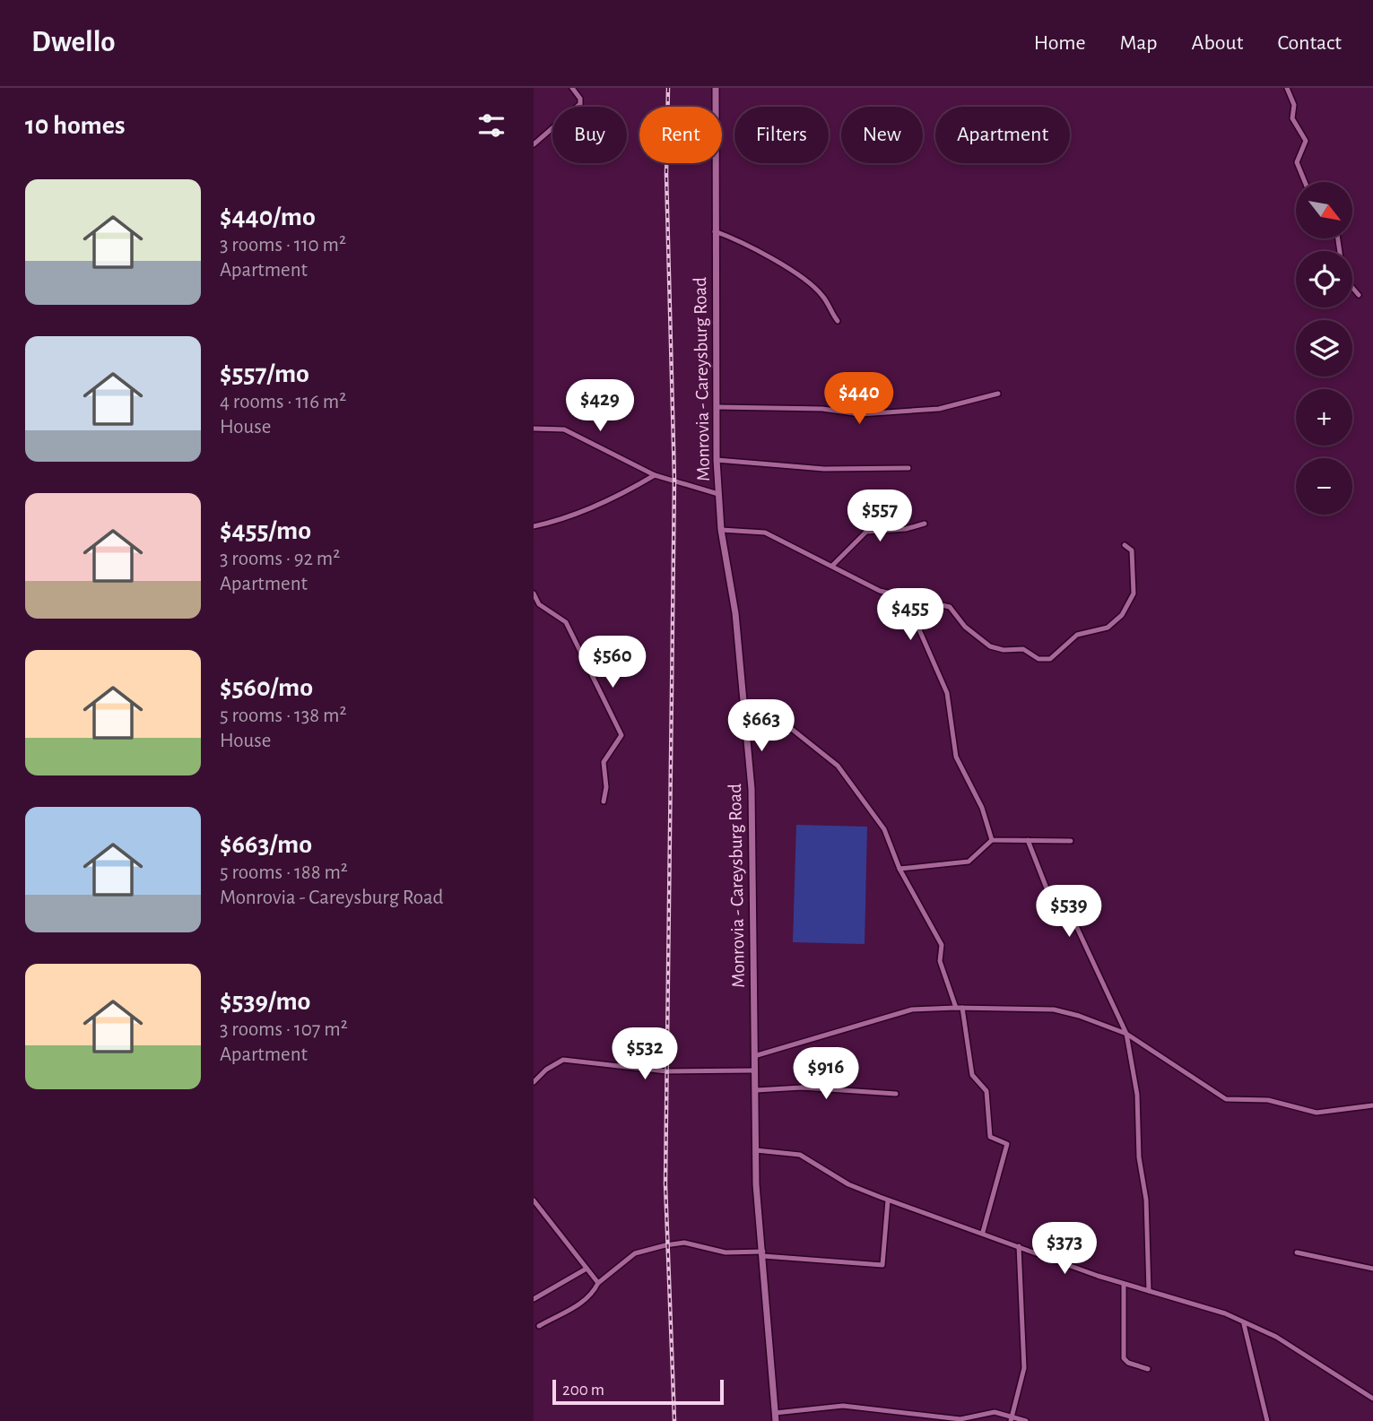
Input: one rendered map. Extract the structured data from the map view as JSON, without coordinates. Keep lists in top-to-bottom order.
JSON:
{
  "streets": {
    "main road": ["Monrovia - Careysburg Road"]
  },
  "scale_bar": "200 m",
  "north": "bottom right",
  "page": {
    "header": "Dwello",
    "nav": [
      "Home",
      "Map",
      "About",
      "Contact"
    ],
    "heading": "10 homes",
    "chip": [
      "Buy",
      "Rent",
      "Filters",
      "New",
      "Apartment"
    ],
    "list": [
      {
        "name": "$440/mo",
        "note": "3 rooms · 110 m² · Apartment"
      },
      {
        "name": "$557/mo",
        "note": "4 rooms · 116 m² · House"
      },
      {
        "name": "$455/mo",
        "note": "3 rooms · 92 m² · Apartment"
      },
      {
        "name": "$560/mo",
        "note": "5 rooms · 138 m² · House"
      },
      {
        "name": "$663/mo",
        "note": "5 rooms · 188 m² · Monrovia - Careysburg Road"
      },
      {
        "name": "$539/mo",
        "note": "3 rooms · 107 m² · Apartment"
      }
    ],
    "map_buttons": ["+", "−"],
    "price": [
      "$440",
      "$429",
      "$557",
      "$455",
      "$560",
      "$663",
      "$539",
      "$532",
      "$916",
      "$373"
    ],
    "scale": "200 m"
  }
}
